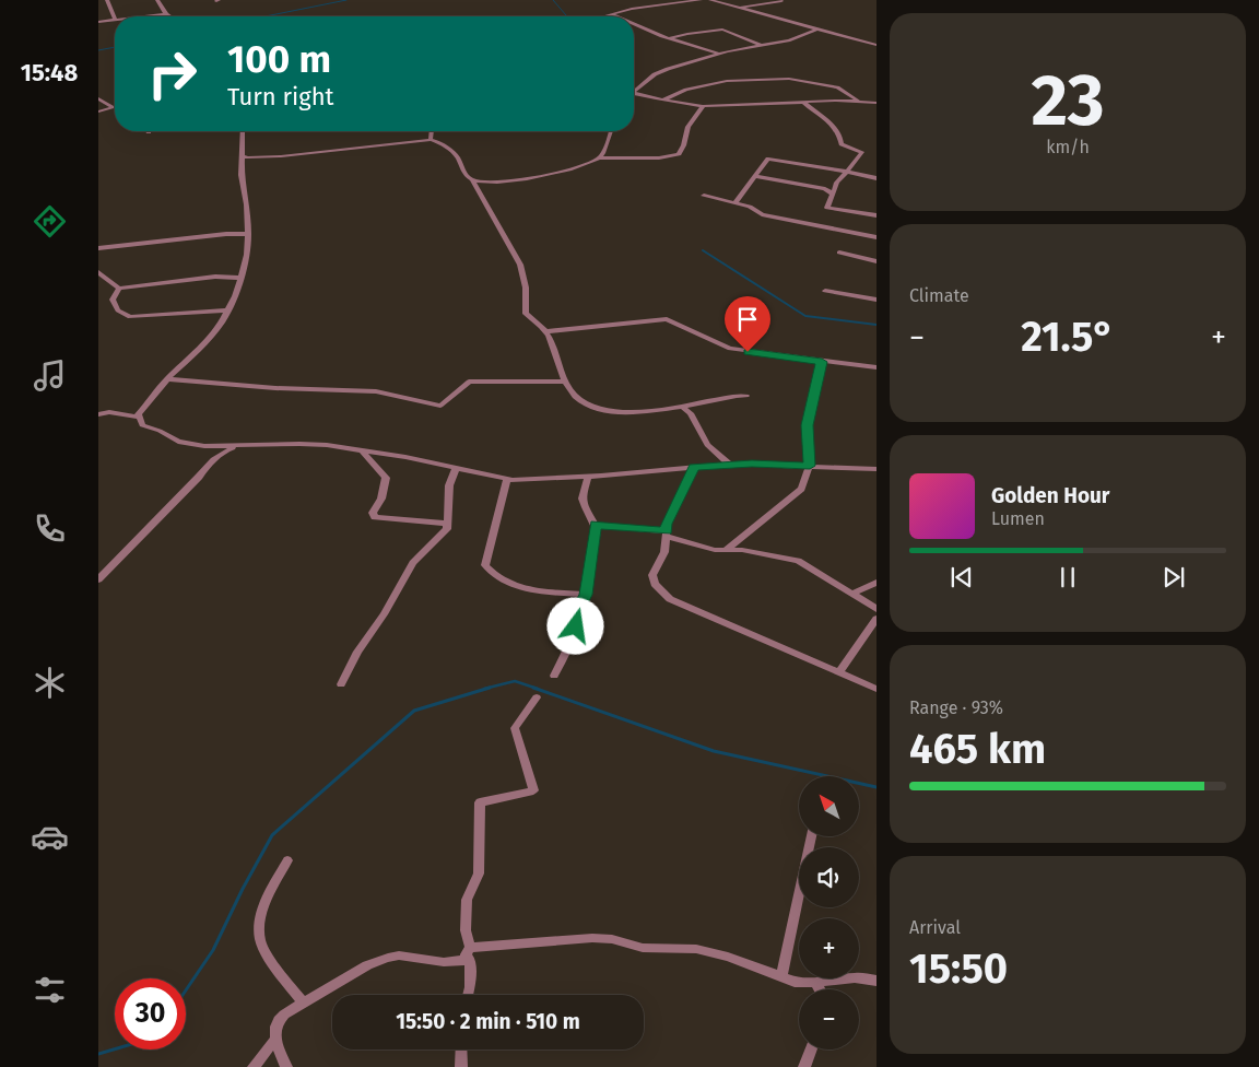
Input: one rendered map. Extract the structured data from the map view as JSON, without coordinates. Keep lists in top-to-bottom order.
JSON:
{
  "north": "top left",
  "page": {
    "tabs": "15:48",
    "tile": [
      ["23", "km/h"],
      "Climate",
      ["Range · 93%", "465 km"],
      ["Arrival", "15:50"]
    ],
    "turn": ["100 m", "Turn right"],
    "heat": ["−", "21.5°", "+"],
    "song": ["Golden Hour", "Lumen"],
    "map_buttons": ["+", "−"],
    "limit": "30",
    "trip": "15:50 · 2 min · 510 m"
  }
}
